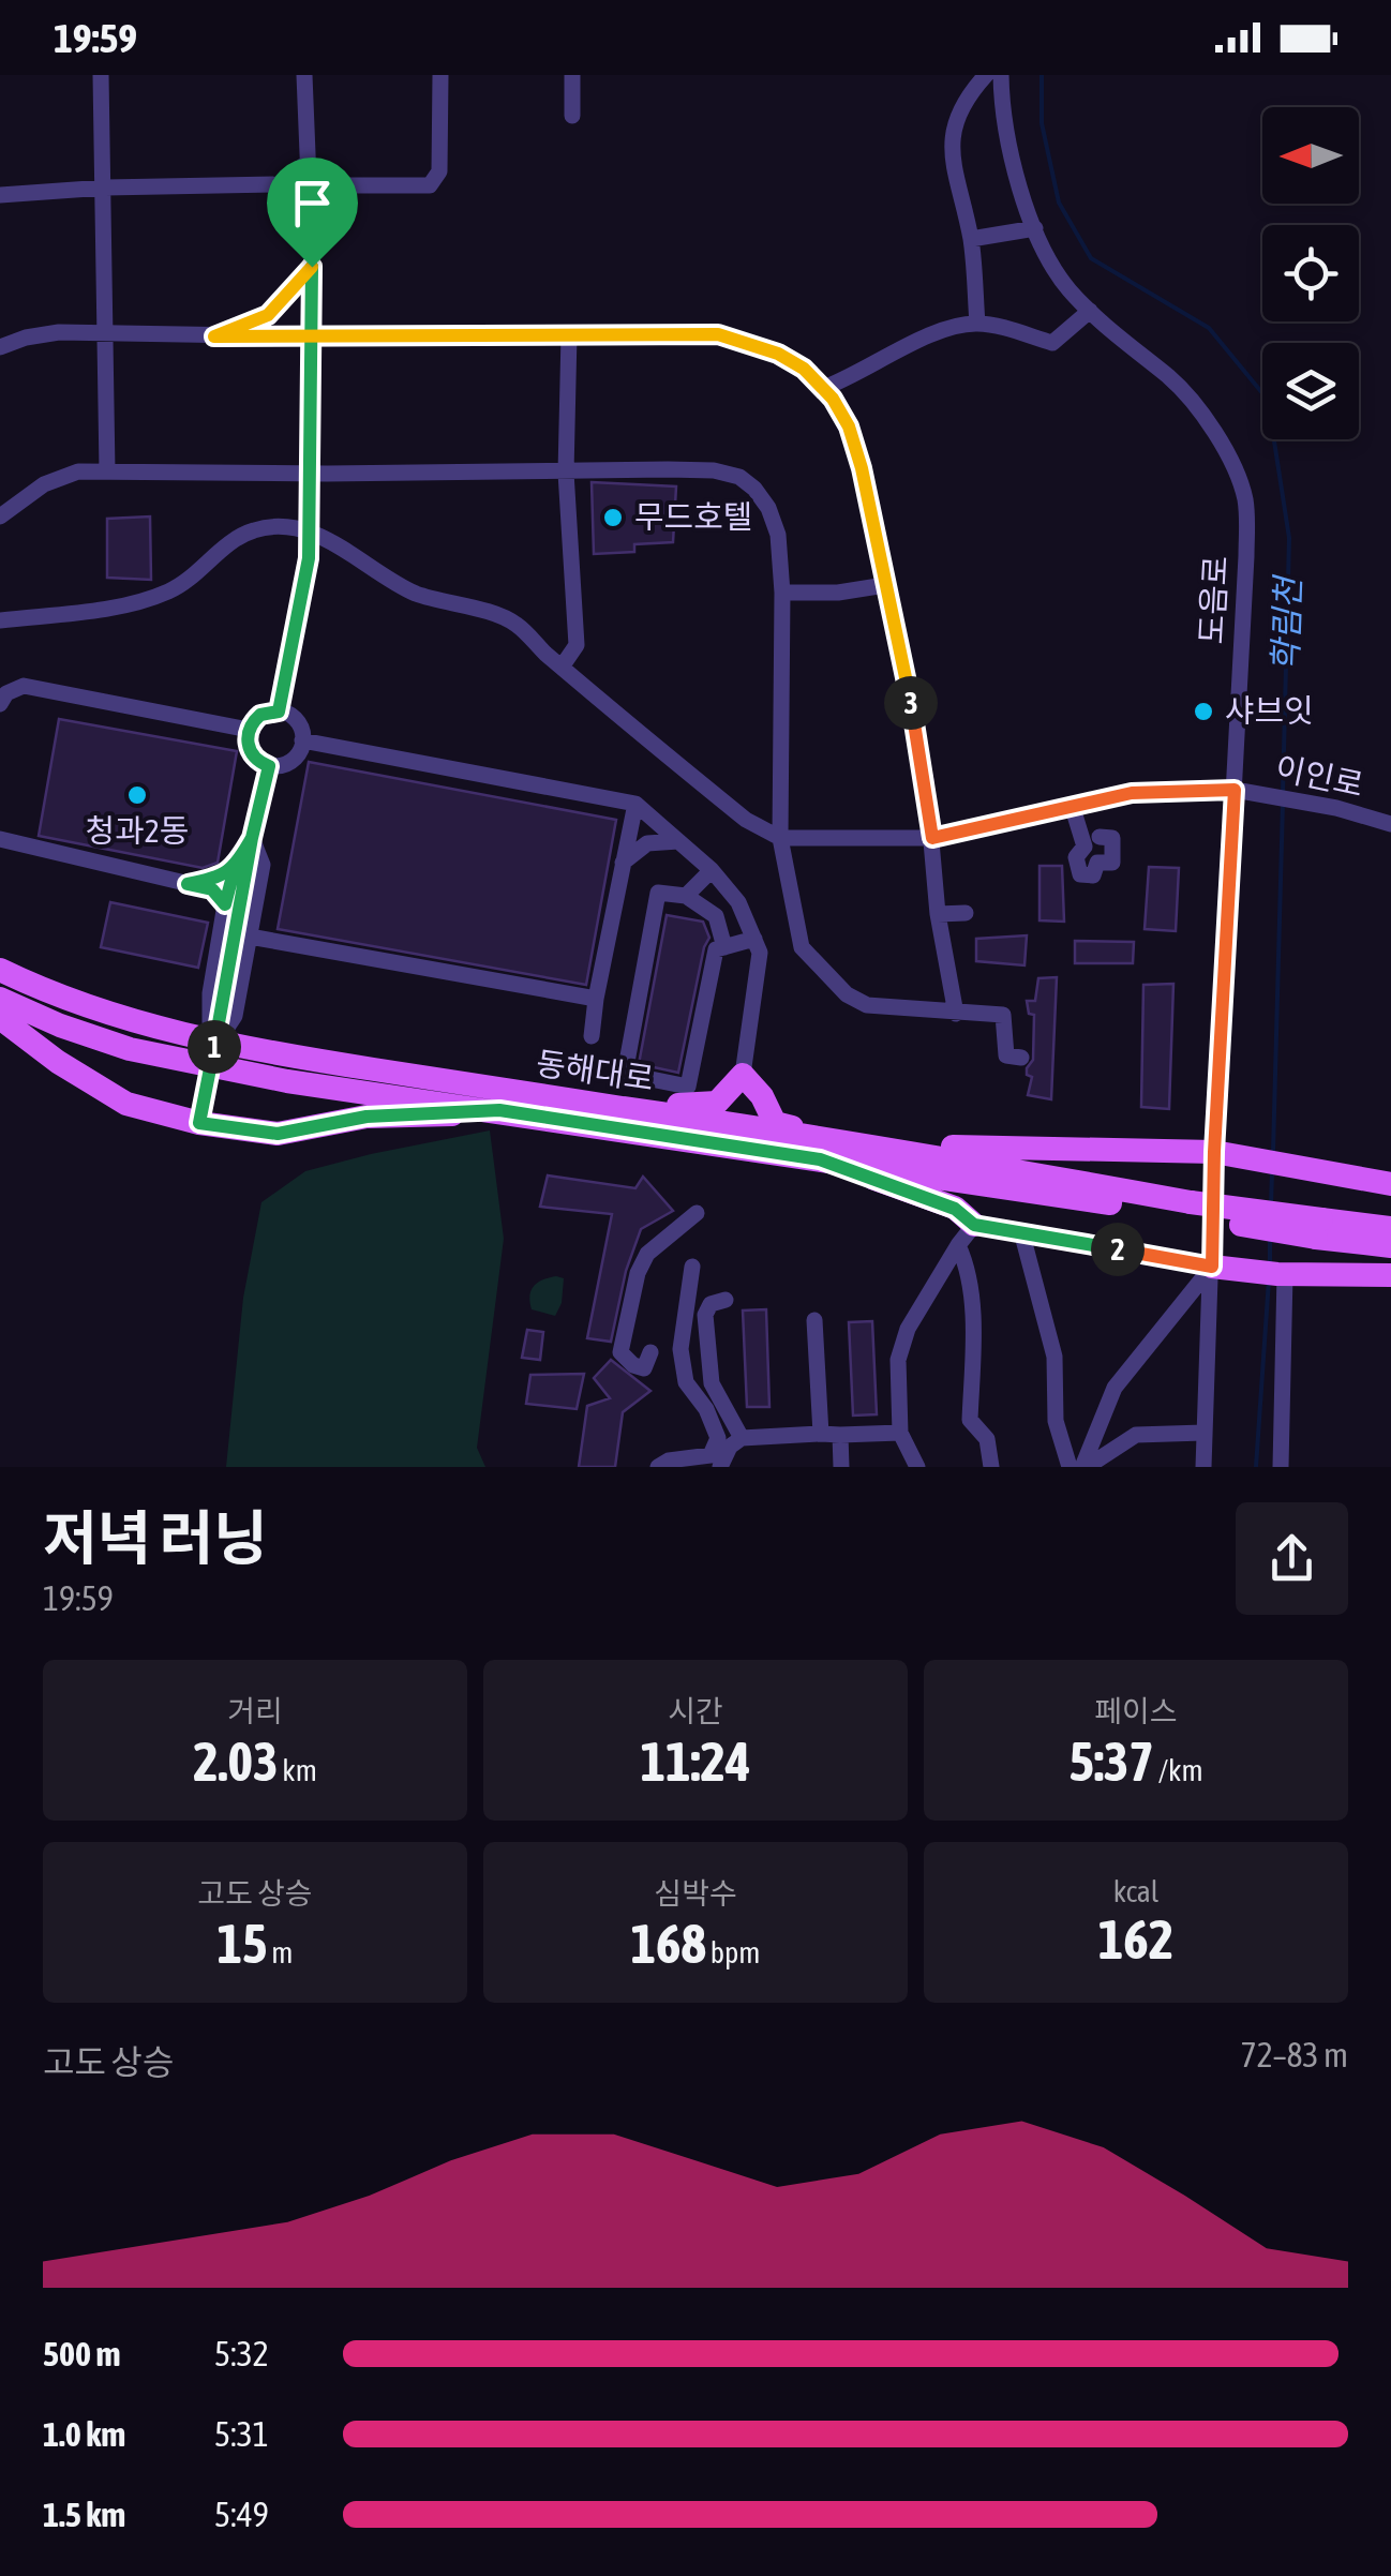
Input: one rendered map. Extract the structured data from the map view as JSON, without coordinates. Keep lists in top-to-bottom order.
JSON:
{
  "streets": {
    "main road": ["동해대로"],
    "street": ["도음로", "이인로"]
  },
  "crossings": [
    ["도음로", "이인로"]
  ],
  "water": ["학림천"],
  "places": ["무드호텔", "샤브잇", "청과2동"],
  "north": "left",
  "page": {
    "status": "19:59",
    "pins": ["3", "1", "2"],
    "heading": ["저녁 러닝", "19:59"],
    "stats": [
      ["거리", "2.03 km"],
      ["시간", "11:24"],
      ["페이스", "5:37 /km"],
      ["고도 상승", "15 m"],
      ["심박수", "168 bpm"],
      ["kcal", "162"]
    ],
    "chart": ["고도 상승", "72–83 m"],
    "list": [
      {
        "name": "500 m",
        "note": "5:32"
      },
      {
        "name": "1.0 km",
        "note": "5:31"
      },
      {
        "name": "1.5 km",
        "note": "5:49"
      }
    ]
  }
}
